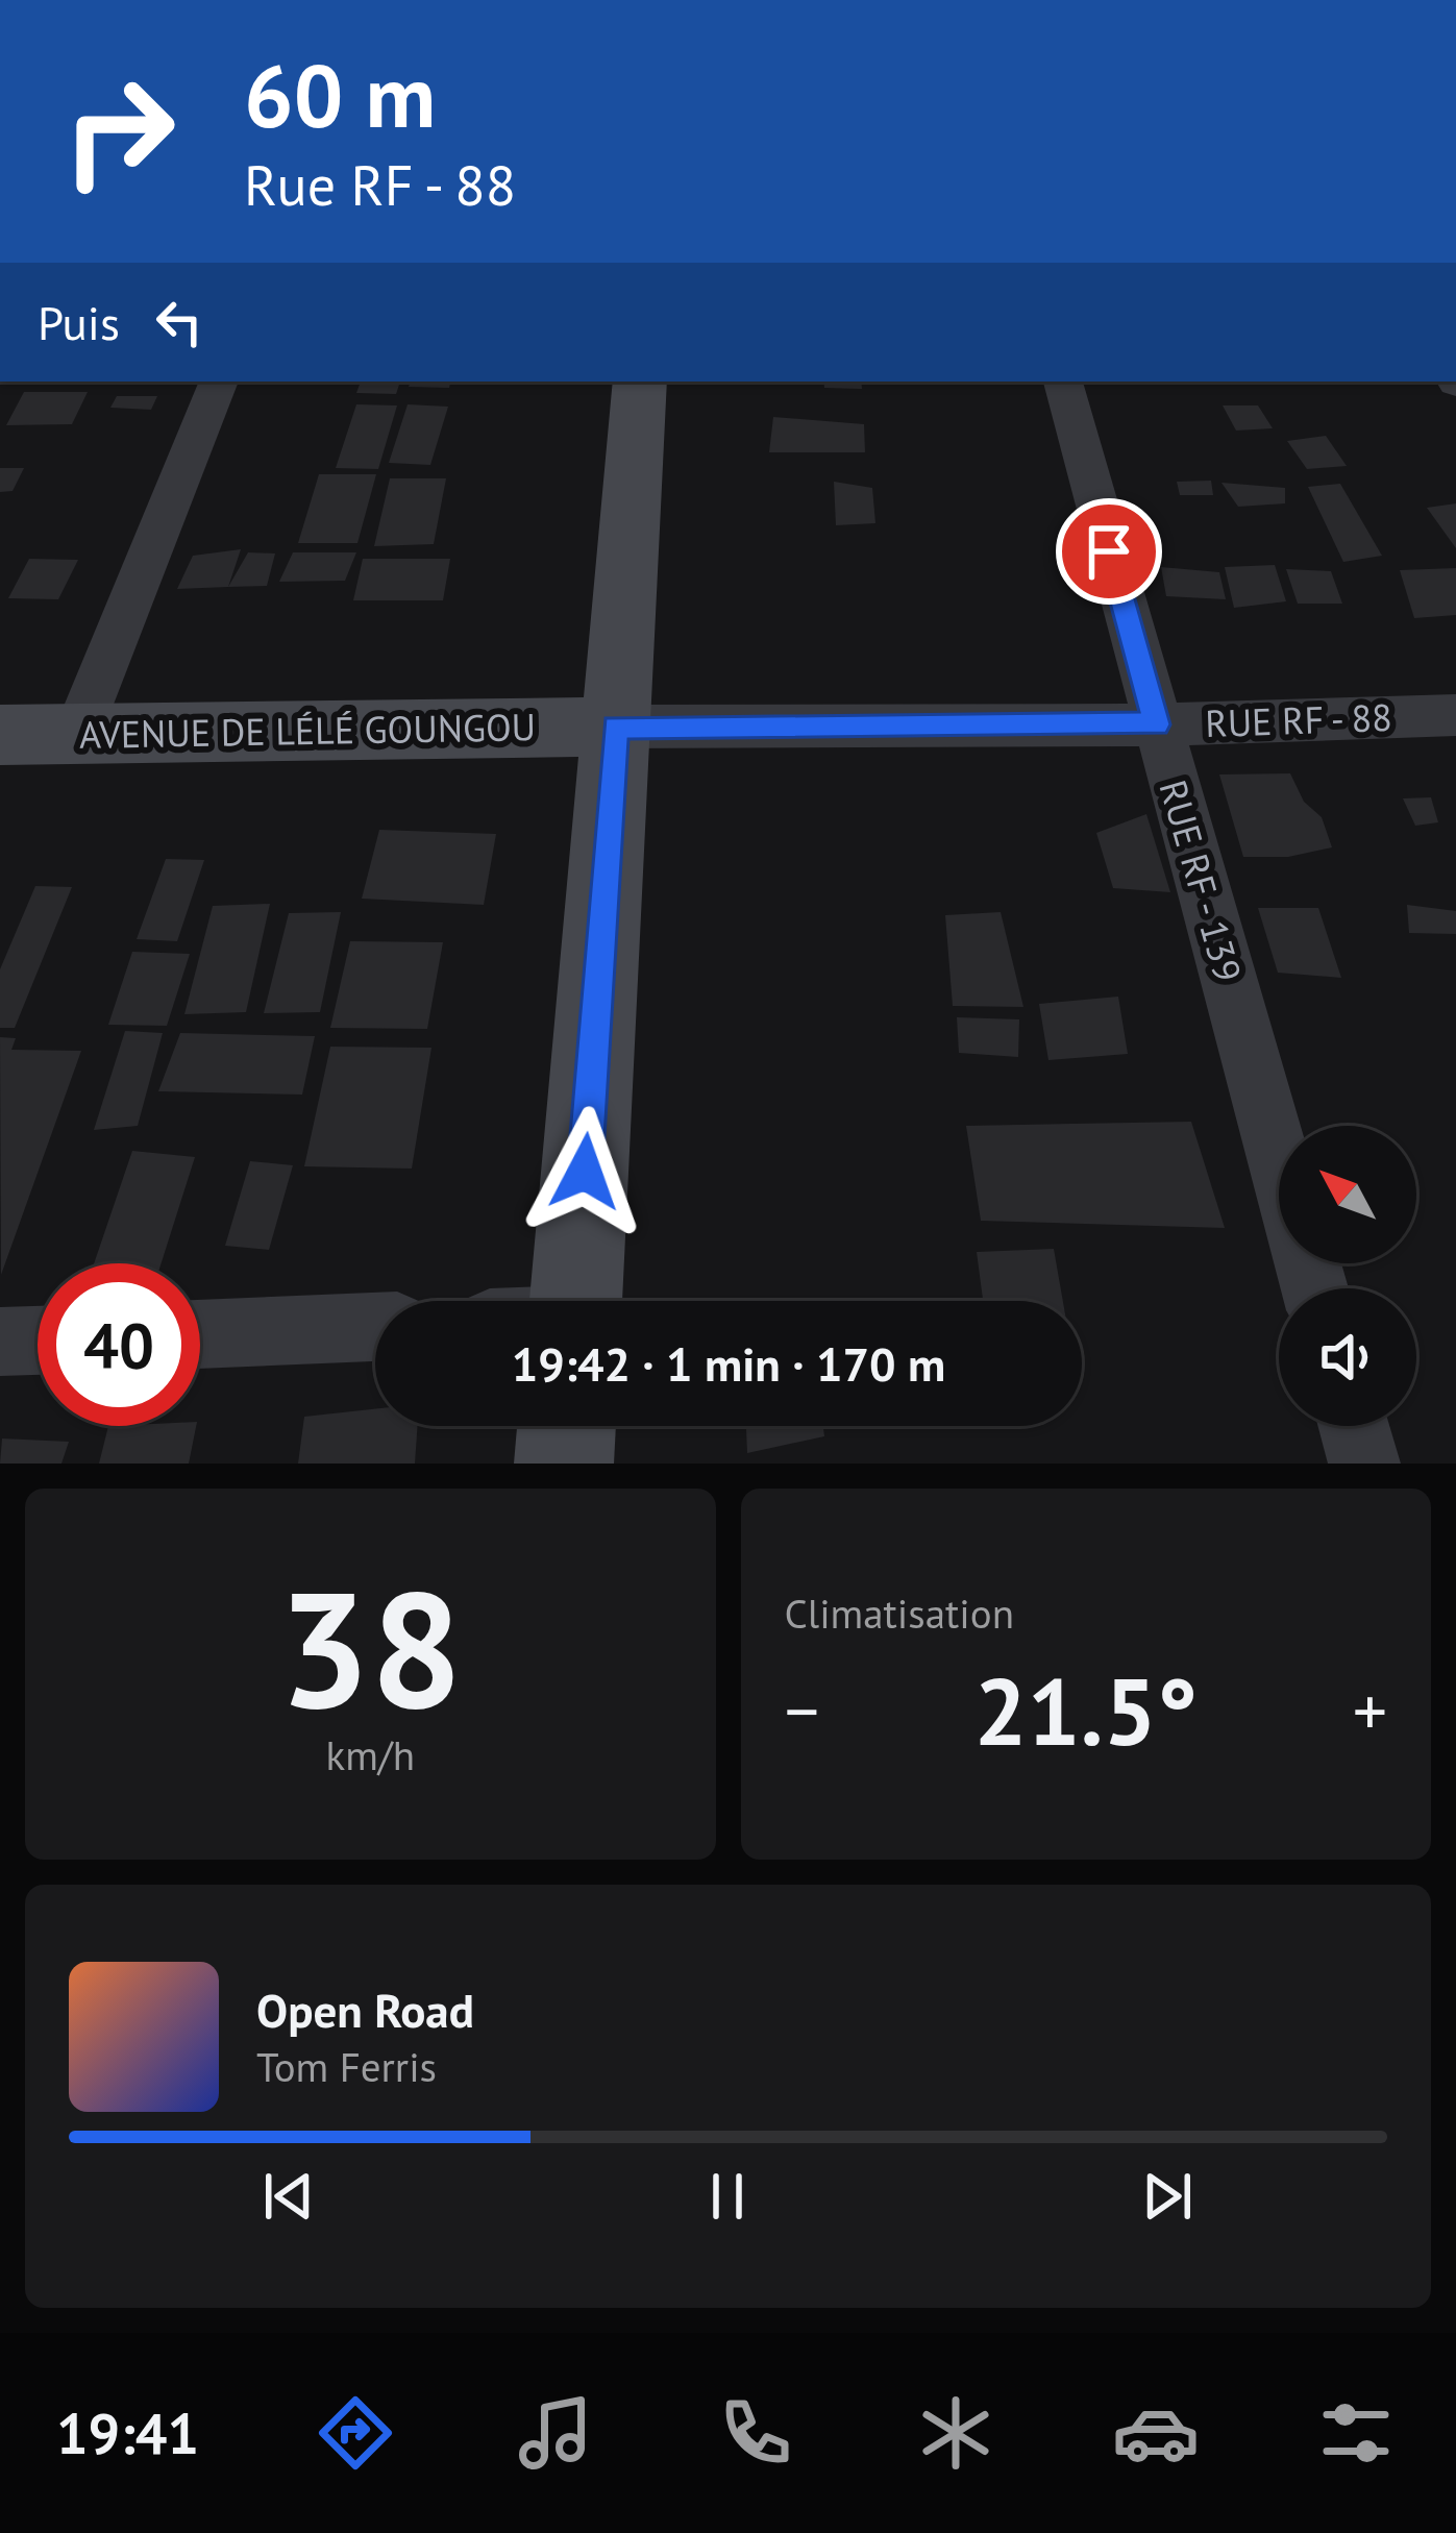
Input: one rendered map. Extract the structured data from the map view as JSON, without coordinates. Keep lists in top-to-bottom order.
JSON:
{
  "streets": {
    "street": ["RUE RF - 88", "AVENUE DE LÉLÉ GOUNGOU", "RUE RF - 139"]
  },
  "crossings": [
    ["RUE RF - 88", "AVENUE DE LÉLÉ GOUNGOU"],
    ["RUE RF - 88", "RUE RF - 139"]
  ],
  "north": "top left",
  "page": {
    "turn": ["60 m", "Rue RF - 88"],
    "then": "Puis",
    "limit": "40",
    "trip": "19:42 · 1 min · 170 m",
    "tile": [
      ["38", "km/h"],
      "Climatisation"
    ],
    "heat": ["−", "21.5°", "+"],
    "song": ["Open Road", "Tom Ferris"],
    "tabs": "19:41"
  }
}
